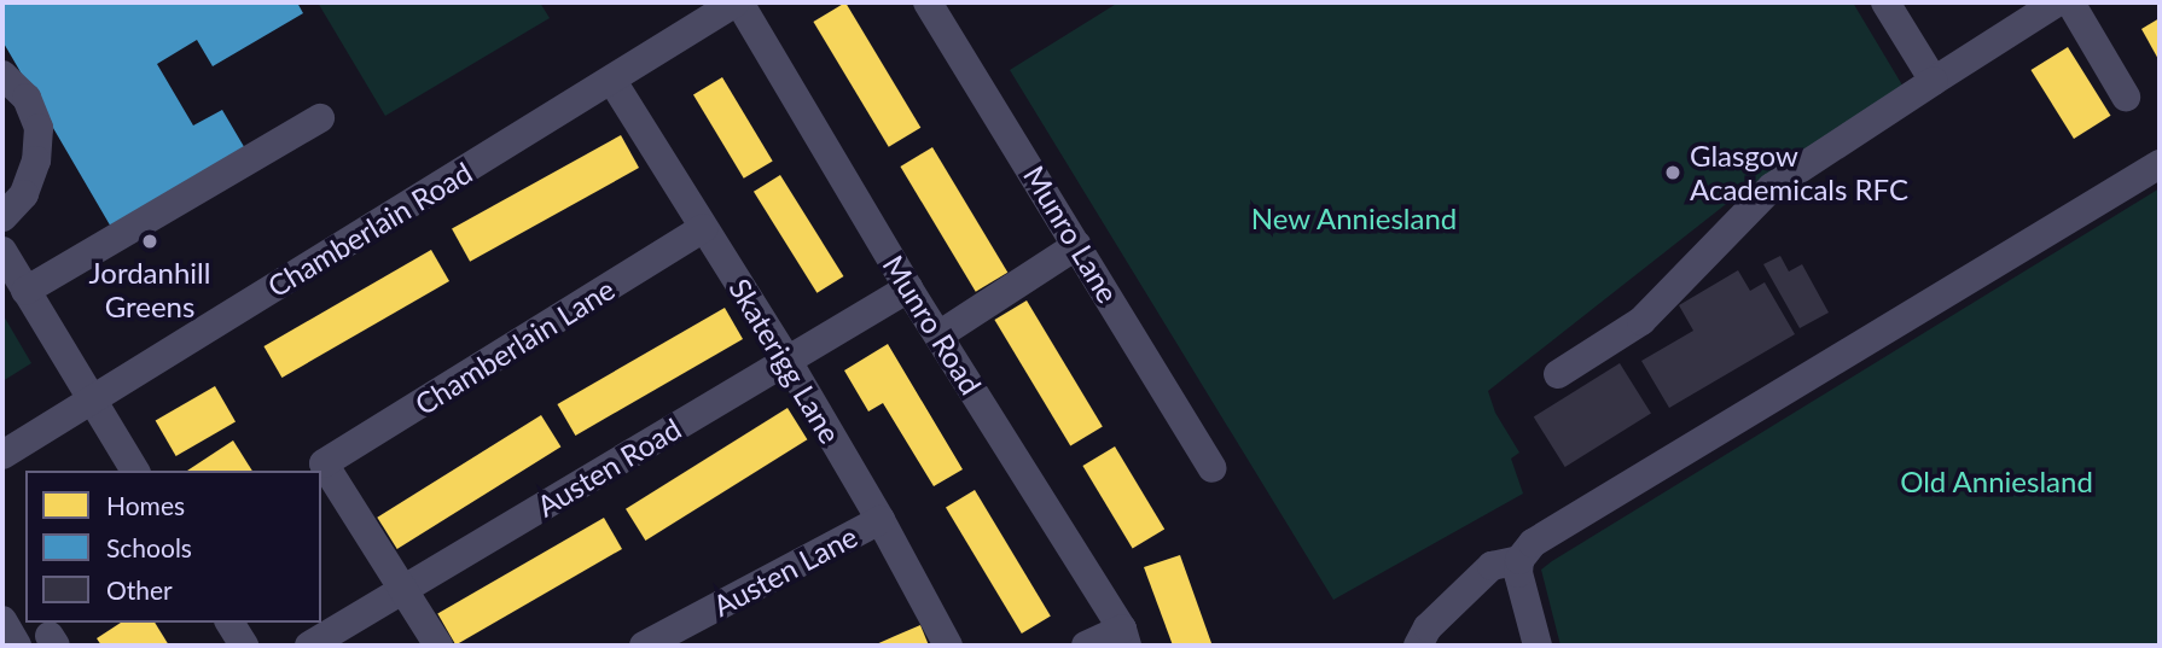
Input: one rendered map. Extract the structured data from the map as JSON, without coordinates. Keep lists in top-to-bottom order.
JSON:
{
  "streets": {
    "street": [
      "Chamberlain Road",
      "Munro Lane",
      "Munro Road",
      "Chamberlain Lane",
      "Skaterigg Lane",
      "Austen Road",
      "Austen Lane"
    ]
  },
  "crossings": [
    ["Chamberlain Road", "Munro Road"],
    ["Chamberlain Road", "Skaterigg Lane"],
    ["Munro Road", "Austen Road"],
    ["Chamberlain Lane", "Skaterigg Lane"],
    ["Chamberlain Lane", "Austen Road"],
    ["Skaterigg Lane", "Austen Road"],
    ["Skaterigg Lane", "Austen Lane"]
  ],
  "parks": ["New Anniesland", "Old Anniesland"],
  "places": ["Glasgow Academicals RFC", "Jordanhill Greens"],
  "legend": ["Homes", "Schools", "Other"]
}
